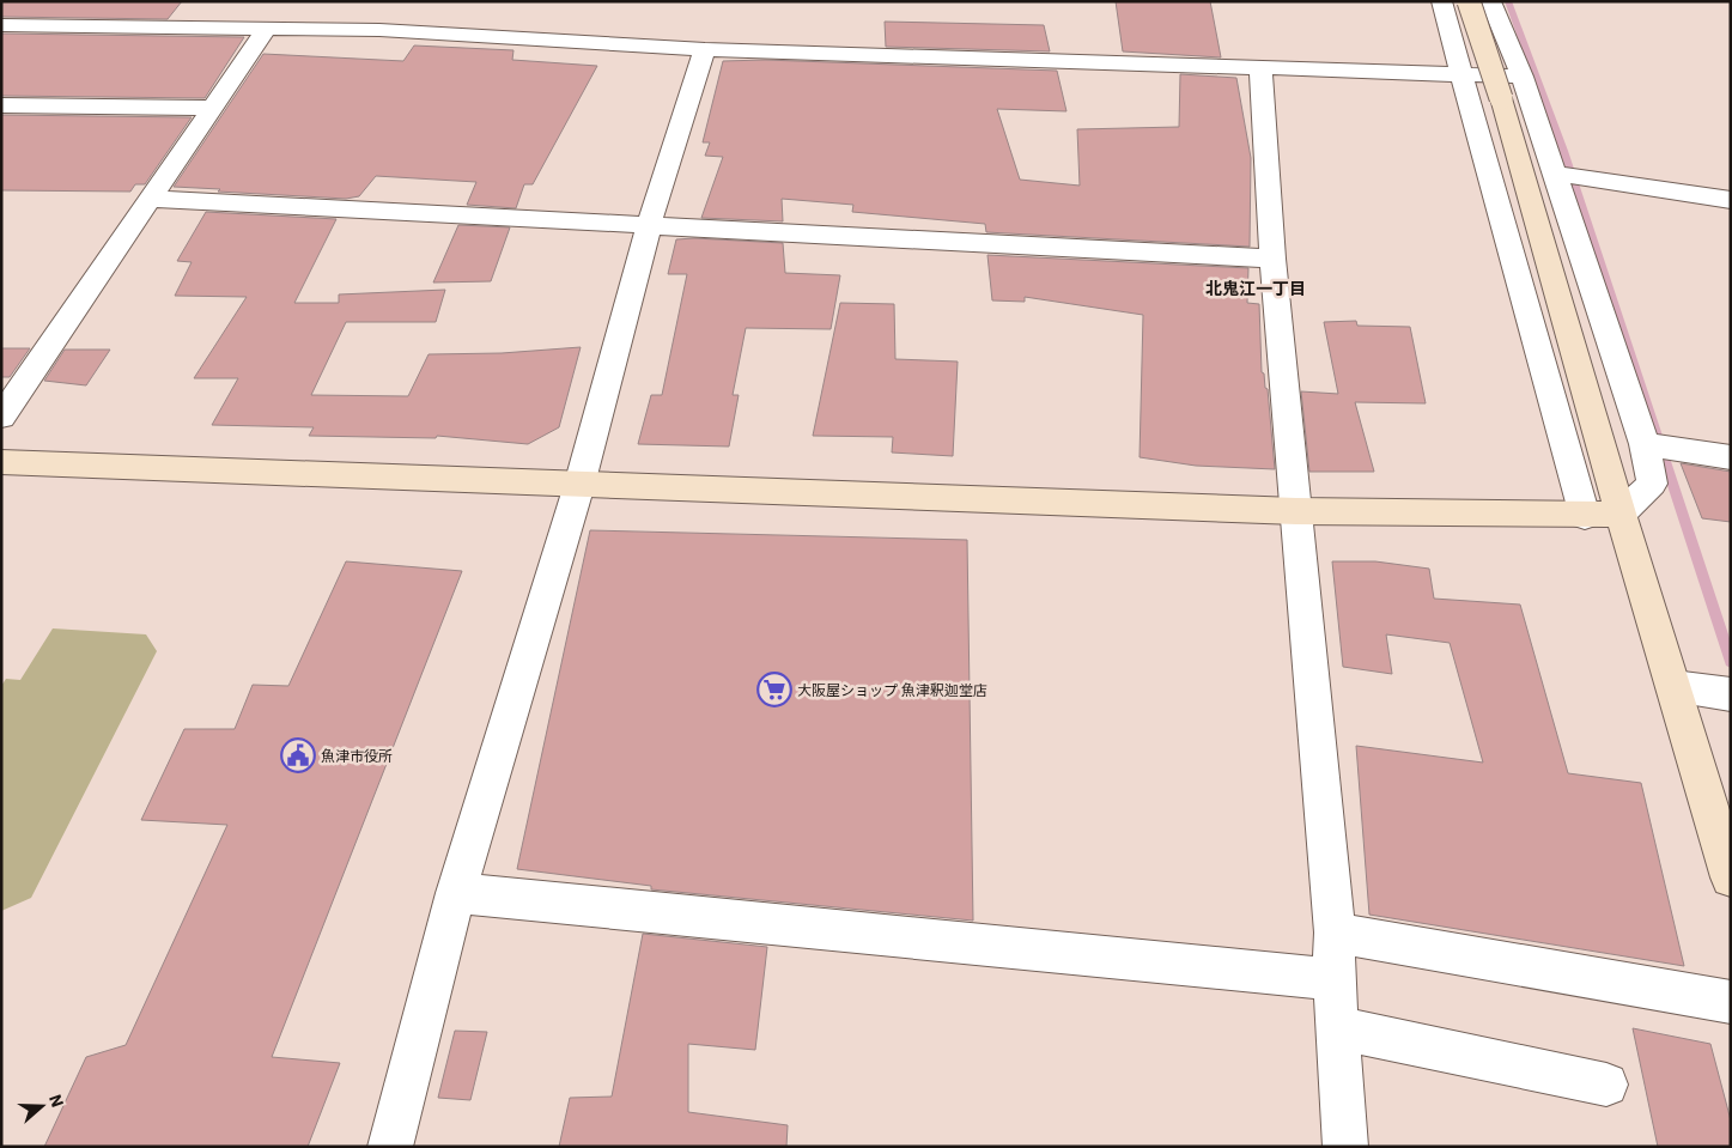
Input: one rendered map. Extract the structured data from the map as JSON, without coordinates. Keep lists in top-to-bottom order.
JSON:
{
  "districts": ["北鬼江一丁目"],
  "places": {
    "supermarket": ["大阪屋ショップ 魚津釈迦堂店"],
    "public building": ["魚津市役所"]
  },
  "north": "right"
}
